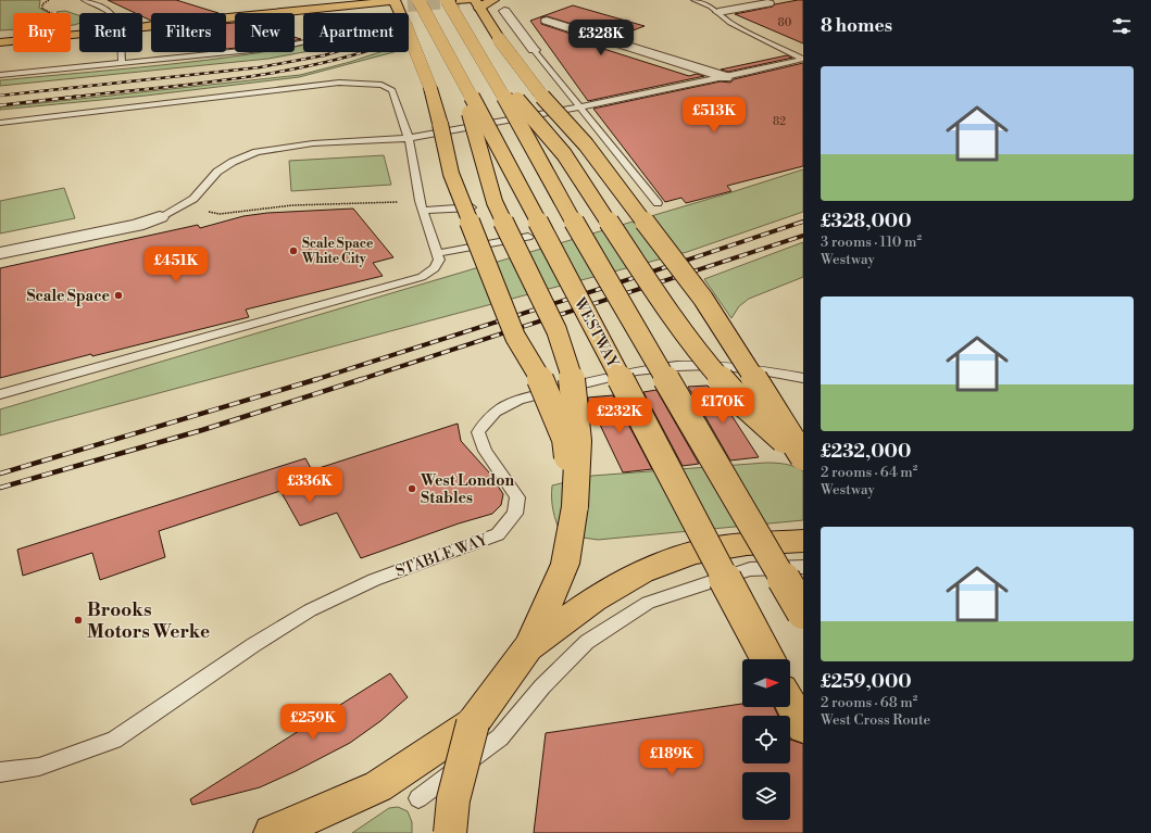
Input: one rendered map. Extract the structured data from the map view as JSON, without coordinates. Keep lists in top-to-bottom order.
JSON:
{
  "streets": {
    "main road": ["WESTWAY"],
    "lane": ["STABLE WAY"]
  },
  "places": [
    "Scale Space White City",
    "Scale Space",
    "West London Stables",
    "Brooks Motors Werke"
  ],
  "house_numbers": ["80", "82"],
  "north": "right",
  "page": {
    "heading": "8 homes",
    "chip": [
      "Buy",
      "Rent",
      "Filters",
      "New",
      "Apartment"
    ],
    "price": [
      "£328K",
      "£513K",
      "£451K",
      "£170K",
      "£232K",
      "£336K",
      "£259K",
      "£189K"
    ],
    "list": [
      {
        "name": "£328,000",
        "note": "3 rooms · 110 m² · Westway"
      },
      {
        "name": "£232,000",
        "note": "2 rooms · 64 m² · Westway"
      },
      {
        "name": "£259,000",
        "note": "2 rooms · 68 m² · West Cross Route"
      }
    ]
  }
}
